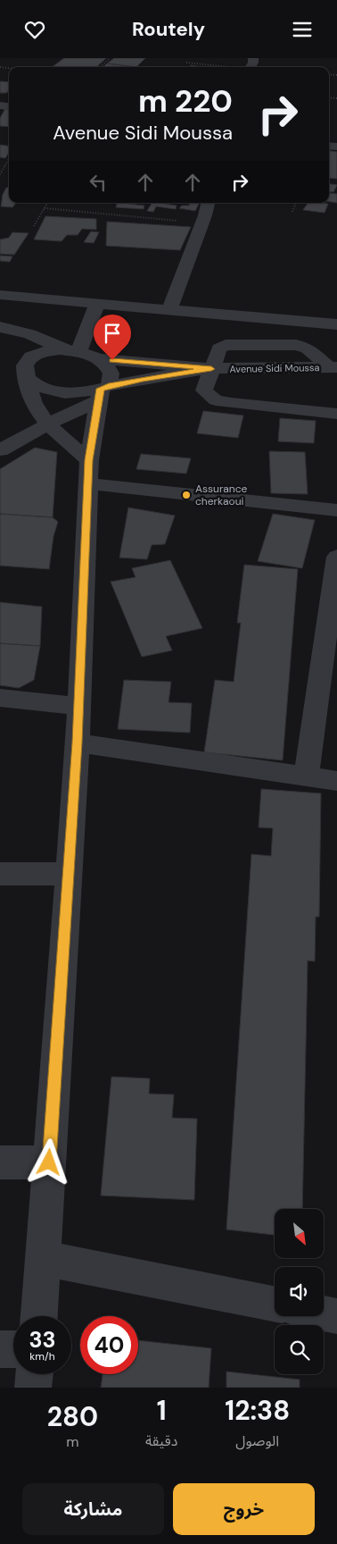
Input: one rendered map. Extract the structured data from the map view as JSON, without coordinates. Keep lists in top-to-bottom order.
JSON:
{
  "streets": {
    "street": ["Avenue Sidi Moussa"]
  },
  "places": ["Assurance cherkaoui"],
  "north": "bottom right",
  "page": {
    "header": "Routely",
    "turn": ["220 m", "Avenue Sidi Moussa"],
    "speed": "33 km/h",
    "limit": "40",
    "eta": [
      "12:38",
      "الوصول",
      "1",
      "دقيقة",
      "280",
      "m"
    ],
    "buttons": ["خروج", "مشاركة"]
  }
}
